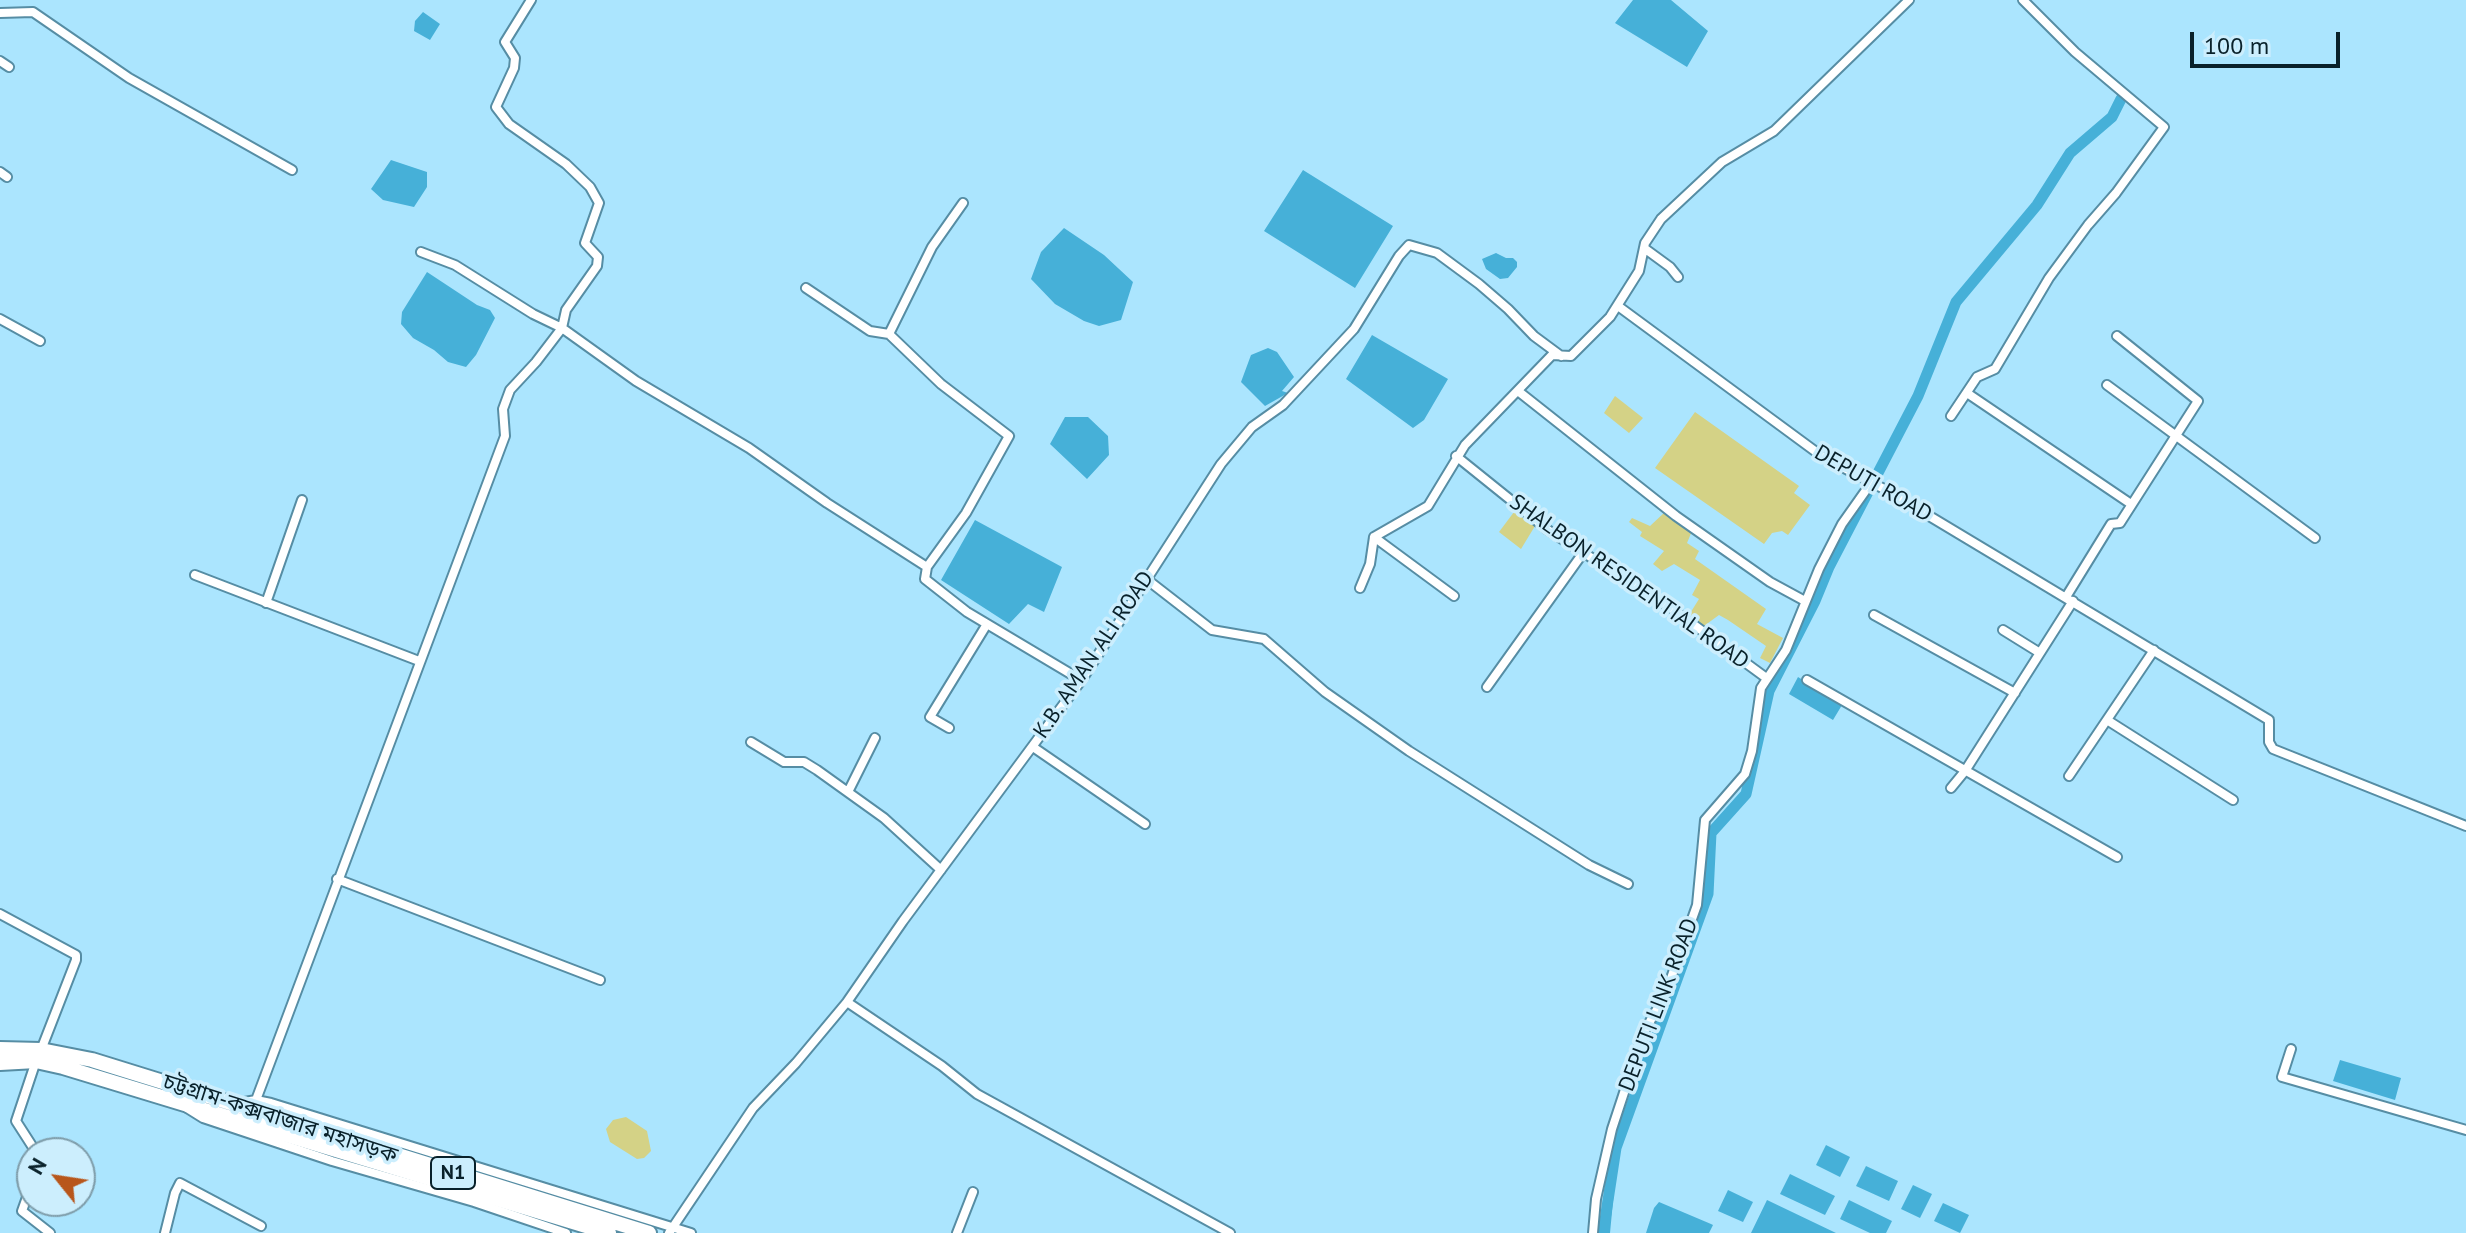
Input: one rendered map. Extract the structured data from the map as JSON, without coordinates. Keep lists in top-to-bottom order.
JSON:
{
  "streets": {
    "highway": ["চট্টগ্রাম-কক্সবাজার মহাসড়ক", "N1"],
    "street": [
      "DEPUTI ROAD",
      "SHALBON RESIDENTIAL ROAD",
      "K.B. AMAN ALI ROAD",
      "DEPUTI LINK ROAD"
    ]
  },
  "crossings": [
    ["DEPUTI ROAD", "DEPUTI LINK ROAD"]
  ],
  "scale_bar": "100 m",
  "north": "top left"
}
